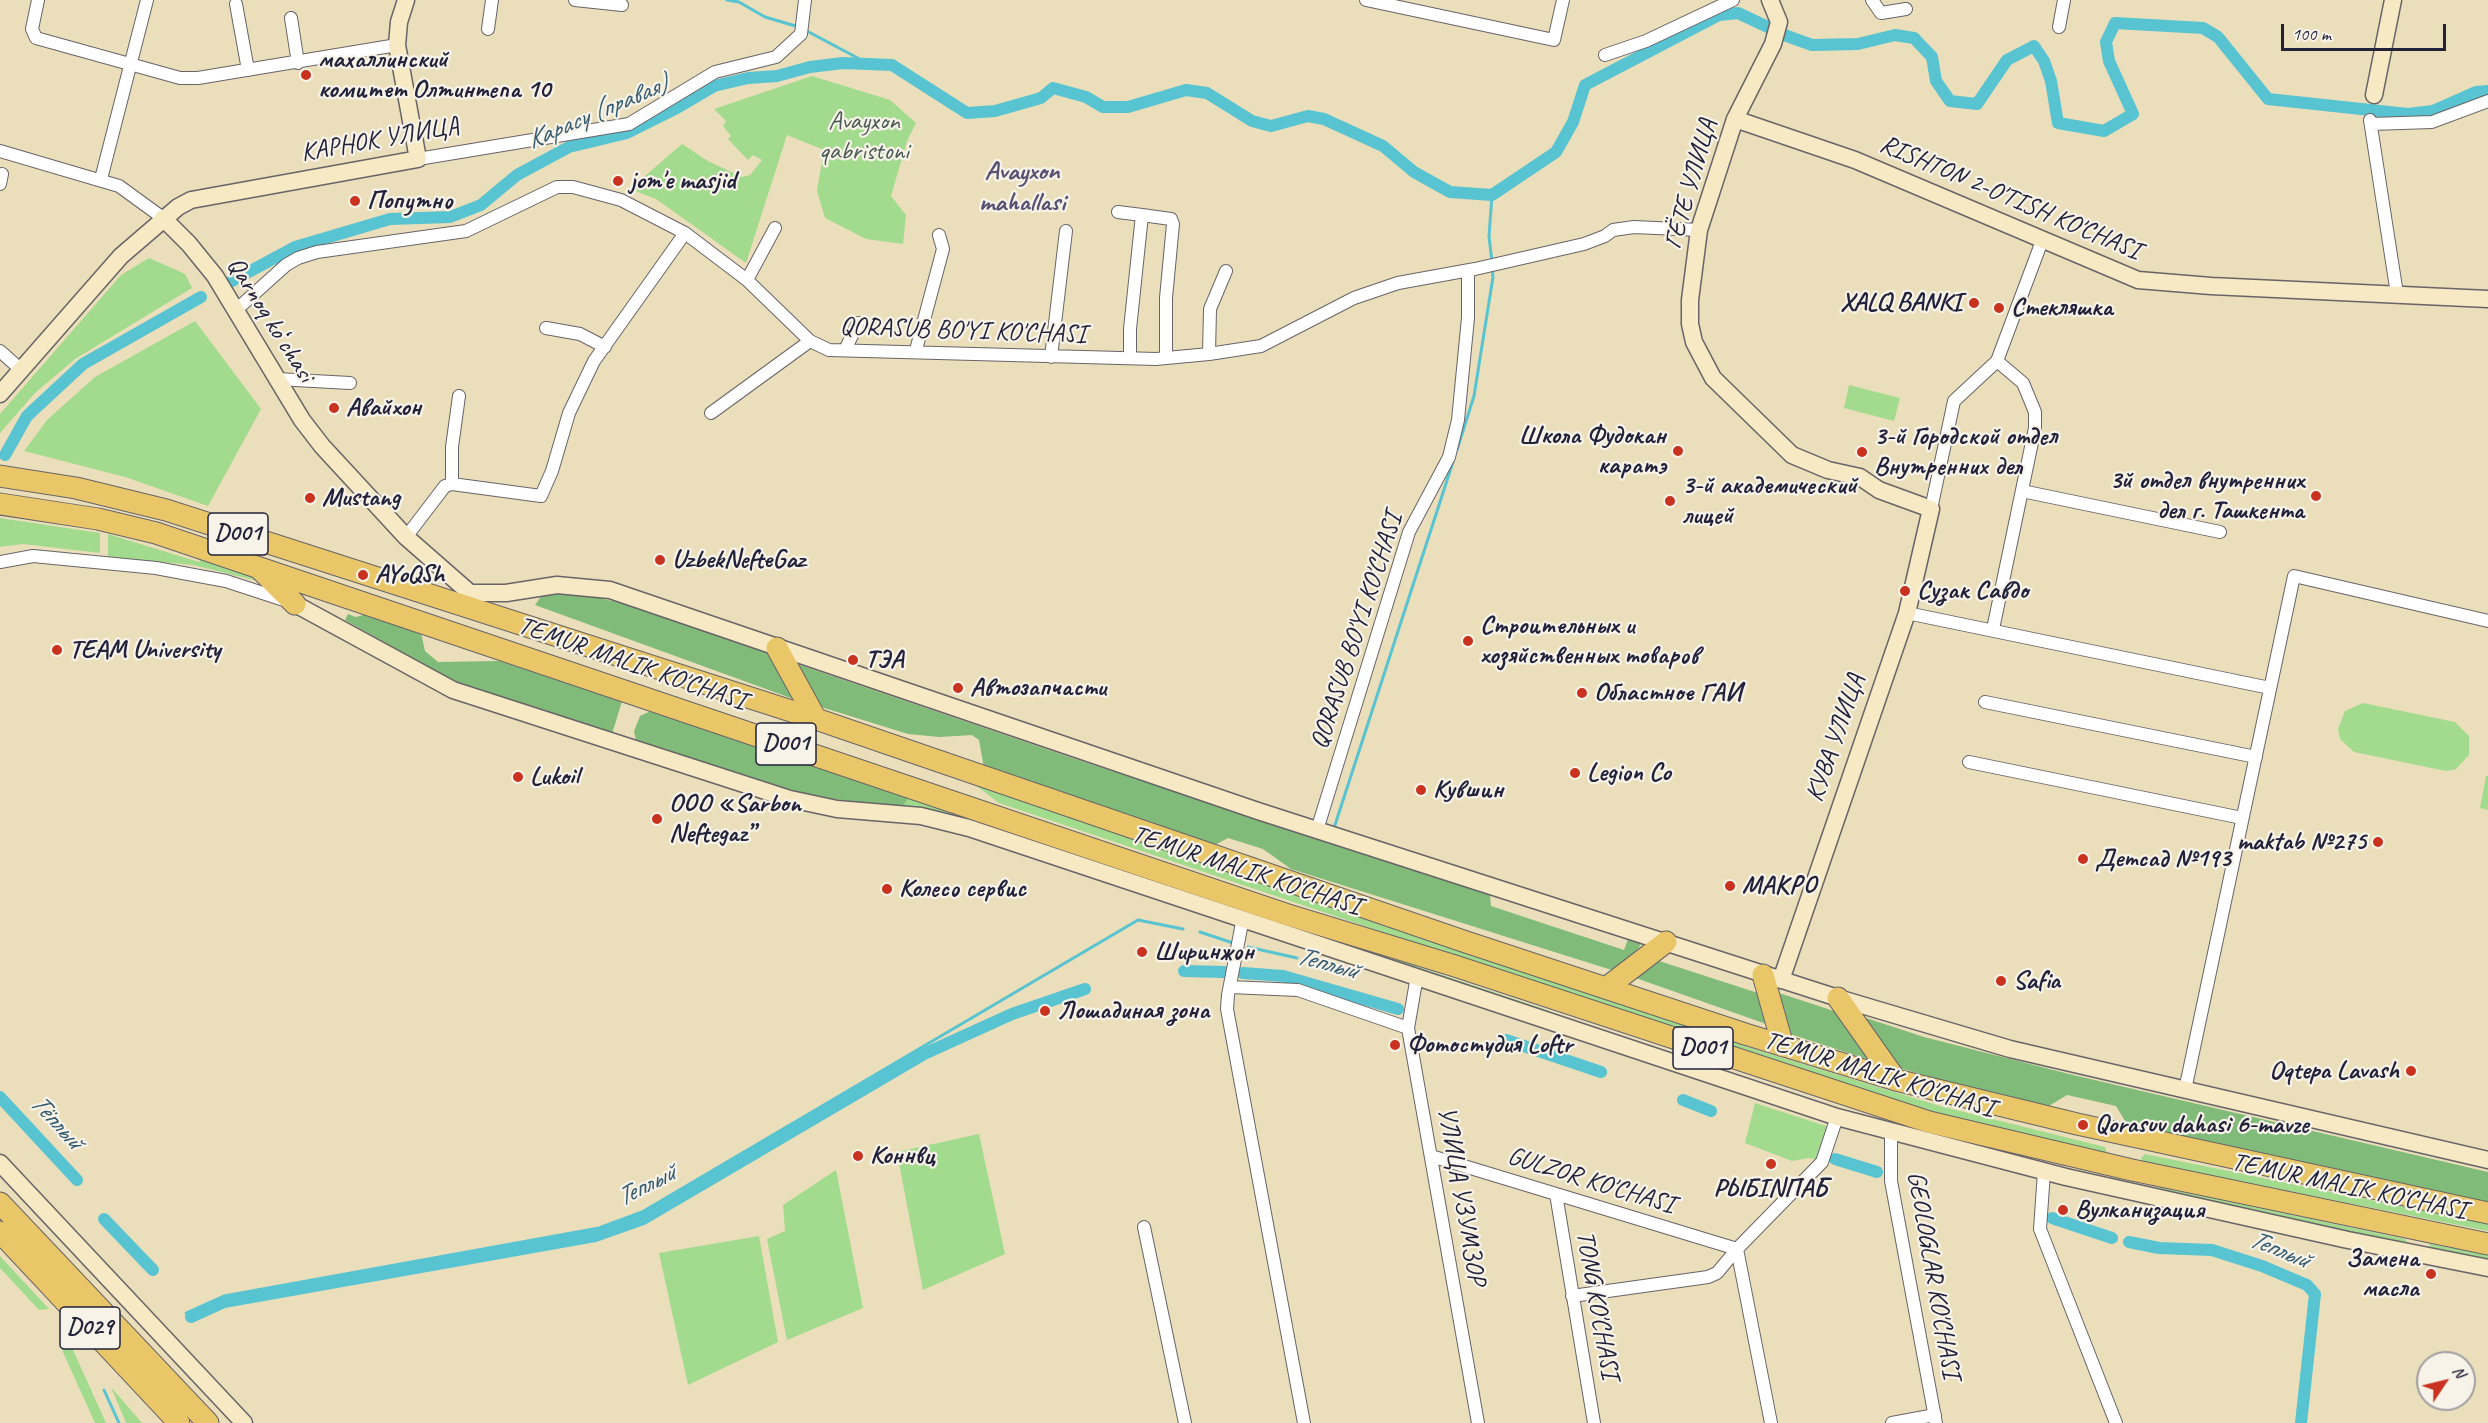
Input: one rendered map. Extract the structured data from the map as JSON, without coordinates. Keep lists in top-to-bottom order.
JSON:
{
  "streets": {
    "highway": ["D001", "TEMUR MALIK KO'CHASI", "D029"],
    "street": [
      "КАРНОК УЛИЦА",
      "ГЁТЕ УЛИЦА",
      "RISHTON 2-O'TISH KO'CHASI",
      "Qarnoq koʻchasi",
      "QORASUB BO'YI KO'CHASI",
      "КУВА УЛИЦА",
      "GULZOR KO'CHASI",
      "УЛИЦА УЗУМЗОР",
      "GEOLOGLAR KO'CHASI",
      "TONG KO'CHASI"
    ]
  },
  "crossings": [
    ["КАРНОК УЛИЦА", "Qarnoq koʻchasi"],
    ["ГЁТЕ УЛИЦА", "RISHTON 2-O'TISH KO'CHASI"],
    ["ГЁТЕ УЛИЦА", "QORASUB BO'YI KO'CHASI"],
    ["ГЁТЕ УЛИЦА", "КУВА УЛИЦА"],
    ["Qarnoq koʻchasi", "QORASUB BO'YI KO'CHASI"],
    ["Qarnoq koʻchasi", "TEMUR MALIK KO'CHASI"],
    ["GULZOR KO'CHASI", "УЛИЦА УЗУМЗОР"],
    ["GULZOR KO'CHASI", "TONG KO'CHASI"]
  ],
  "districts": ["Avayxon mahallasi"],
  "water": ["Карасу (правая)", "Теплый", "Тёплый"],
  "parks": ["Avayxon qabristoni"],
  "places": [
    "махаллинский комитет Олтинтепа 10",
    "jom'e masjid",
    "Попутно",
    "XALQ BANKI",
    "Стекляшка",
    "Авайхон",
    "Школа Фудокан каратэ",
    "3-й Городской отдел Внутренних дел",
    "3й отдел внутренних дел г. Ташкента",
    "Mustang",
    "3-й академический лицей",
    "UzbekNefteGaz",
    "AYoQSh",
    "Сузак Савдо",
    "Строительных и хозяйственных товаров",
    "TEAM University",
    "ТЭА",
    "Автозапчасти",
    "Областное ГАИ",
    "Legion Co",
    "Lukoil",
    "Кувшин",
    "ООО «Sarbon Neftegaz”",
    "maktab №275",
    "Детсад №193",
    "МАКРО",
    "Колесо сервис",
    "Ширинжон",
    "Safia",
    "Лошадиная зона",
    "Фотостудия Loftr",
    "Oqtepa Lavash",
    "Qorasuv dahasi 6-mavze",
    "Коннвц",
    "РЫБINПАБ",
    "Вулканизация",
    "Замена масла"
  ],
  "scale_bar": "100 m",
  "north": "top right"
}
